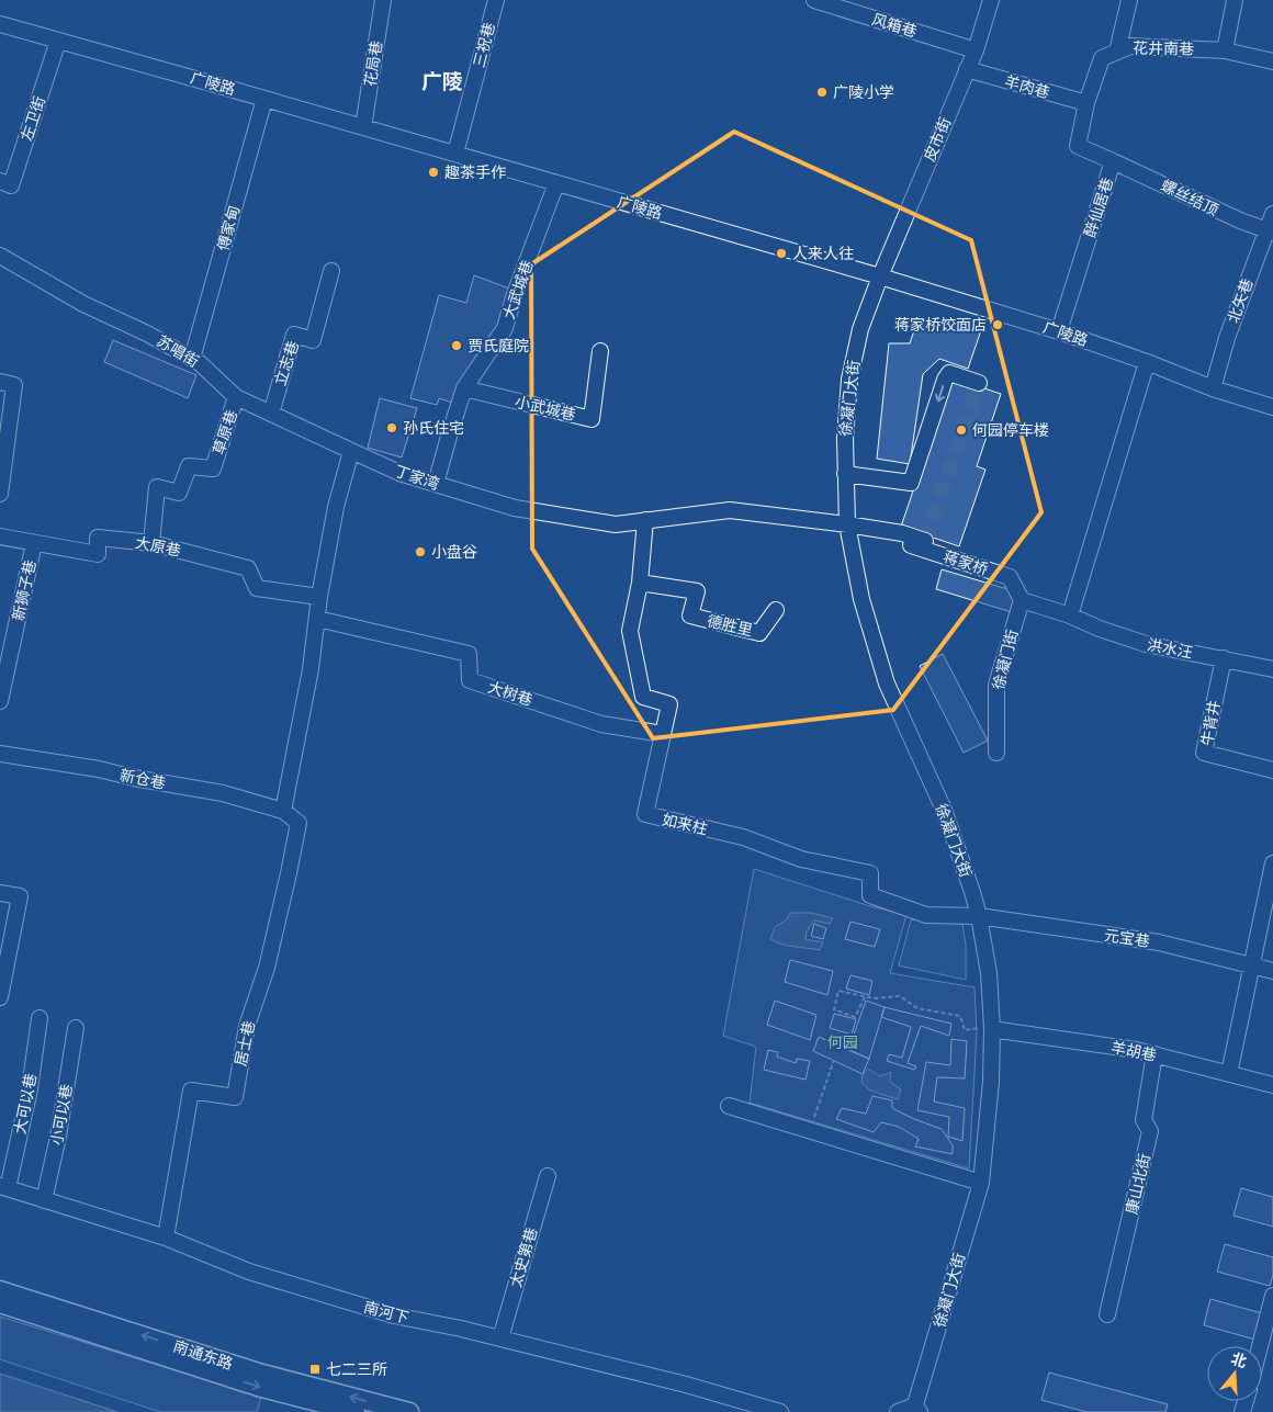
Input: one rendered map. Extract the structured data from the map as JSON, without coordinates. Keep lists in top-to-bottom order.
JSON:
{
  "streets": {
    "main road": ["南通东路"],
    "street": [
      "风箱巷",
      "三祝巷",
      "花井南巷",
      "花局巷",
      "广陵路",
      "羊肉巷",
      "左卫街",
      "皮市街",
      "螺丝结顶",
      "醉仙居巷",
      "傅家甸",
      "大武城巷",
      "北矢巷",
      "苏唱街",
      "立志巷",
      "徐凝门大街",
      "小武城巷",
      "草原巷",
      "丁家湾",
      "大原巷",
      "蒋家桥",
      "新狮子巷",
      "德胜里",
      "洪水汪",
      "徐凝门街",
      "大树巷",
      "牛背井",
      "新仓巷",
      "如来柱",
      "元宝巷",
      "居士巷",
      "羊胡巷",
      "大可以巷",
      "小可以巷",
      "康山北街",
      "太史第巷",
      "南河下"
    ]
  },
  "crossings": [
    ["风箱巷", "皮市街"],
    ["三祝巷", "广陵路"],
    ["花井南巷", "羊肉巷"],
    ["花井南巷", "醉仙居巷"],
    ["花局巷", "广陵路"],
    ["广陵路", "左卫街"],
    ["广陵路", "皮市街"],
    ["广陵路", "醉仙居巷"],
    ["广陵路", "傅家甸"],
    ["广陵路", "大武城巷"],
    ["广陵路", "北矢巷"],
    ["广陵路", "徐凝门大街"],
    ["羊肉巷", "皮市街"],
    ["羊肉巷", "醉仙居巷"],
    ["皮市街", "徐凝门大街"],
    ["螺丝结顶", "醉仙居巷"],
    ["螺丝结顶", "北矢巷"],
    ["傅家甸", "苏唱街"],
    ["大武城巷", "小武城巷"],
    ["大武城巷", "丁家湾"],
    ["苏唱街", "立志巷"],
    ["苏唱街", "草原巷"],
    ["苏唱街", "丁家湾"],
    ["徐凝门大街", "丁家湾"],
    ["徐凝门大街", "蒋家桥"],
    ["徐凝门大街", "如来柱"],
    ["徐凝门大街", "元宝巷"],
    ["徐凝门大街", "羊胡巷"],
    ["草原巷", "大原巷"],
    ["丁家湾", "蒋家桥"],
    ["丁家湾", "如来柱"],
    ["大原巷", "新狮子巷"],
    ["蒋家桥", "徐凝门街"],
    ["德胜里", "如来柱"],
    ["洪水汪", "牛背井"],
    ["大树巷", "如来柱"],
    ["新仓巷", "居士巷"],
    ["如来柱", "元宝巷"],
    ["居士巷", "南河下"],
    ["羊胡巷", "康山北街"],
    ["大可以巷", "南河下"],
    ["小可以巷", "南河下"],
    ["太史第巷", "南河下"]
  ],
  "districts": ["广陵"],
  "parks": ["何园"],
  "places": {
    "other": [
      "广陵小学",
      "趣茶手作",
      "人来人往",
      "蒋家桥饺面店",
      "贾氏庭院",
      "孙氏住宅",
      "何园停车楼",
      "小盘谷"
    ],
    "transit": ["七二三所"]
  },
  "north": "top"
}
